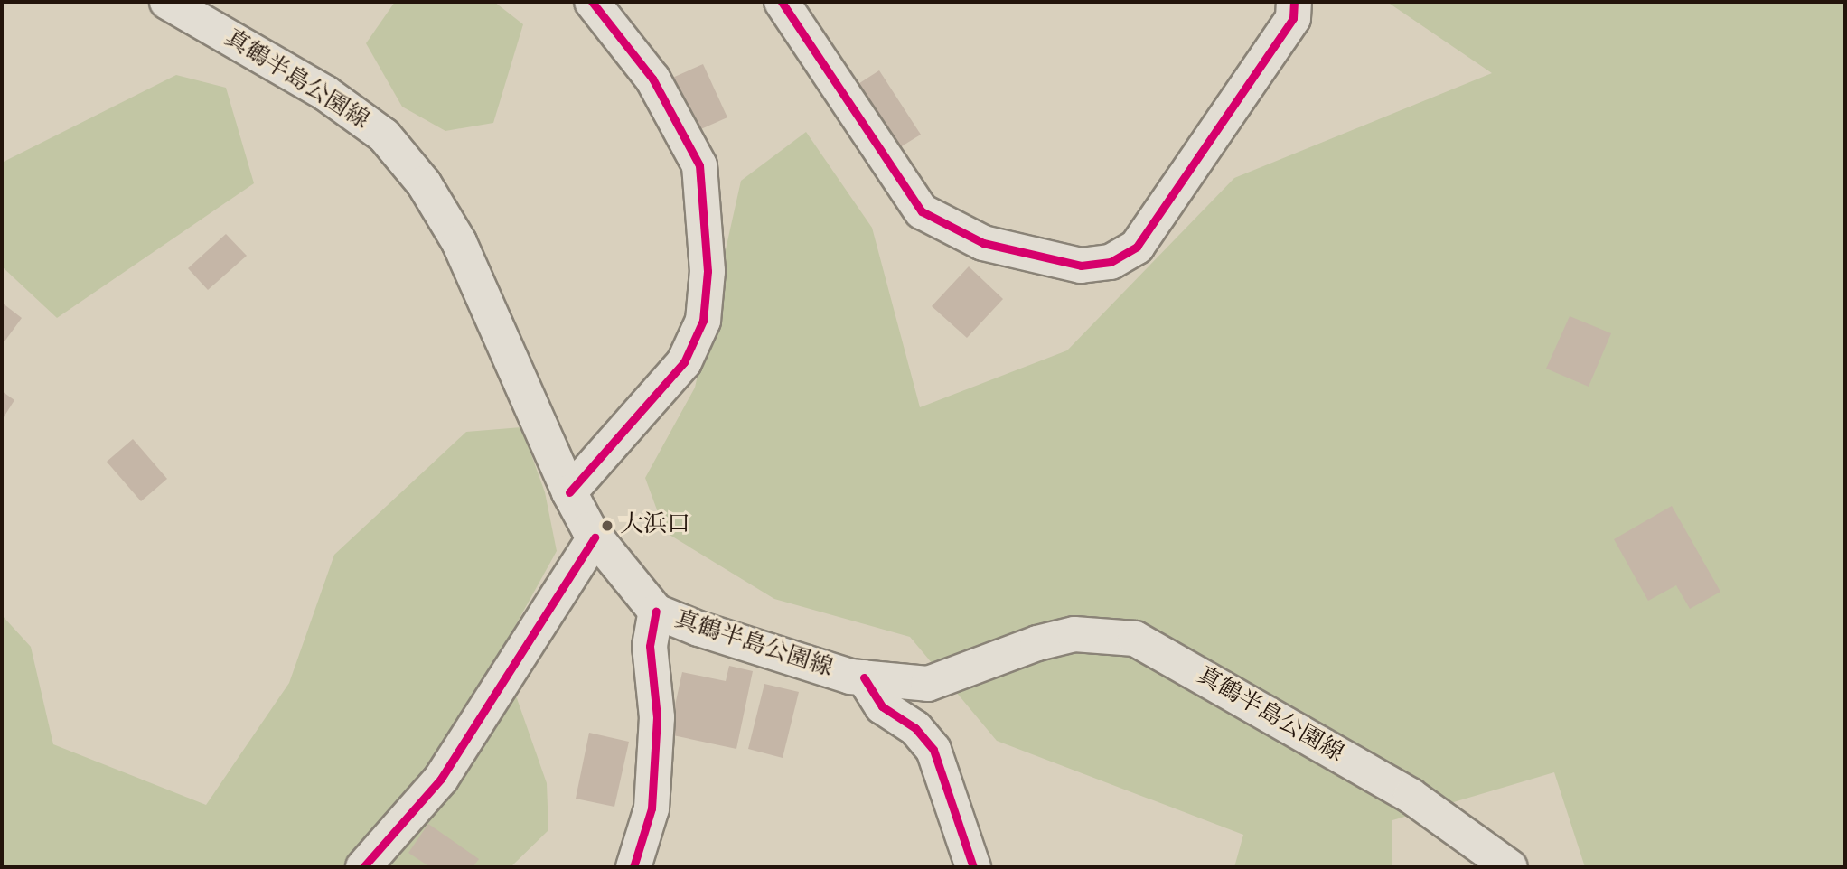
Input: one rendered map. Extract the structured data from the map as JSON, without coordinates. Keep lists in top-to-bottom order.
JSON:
{
  "streets": {
    "street": ["真鶴半島公園線"]
  },
  "places": ["大浜口"]
}
